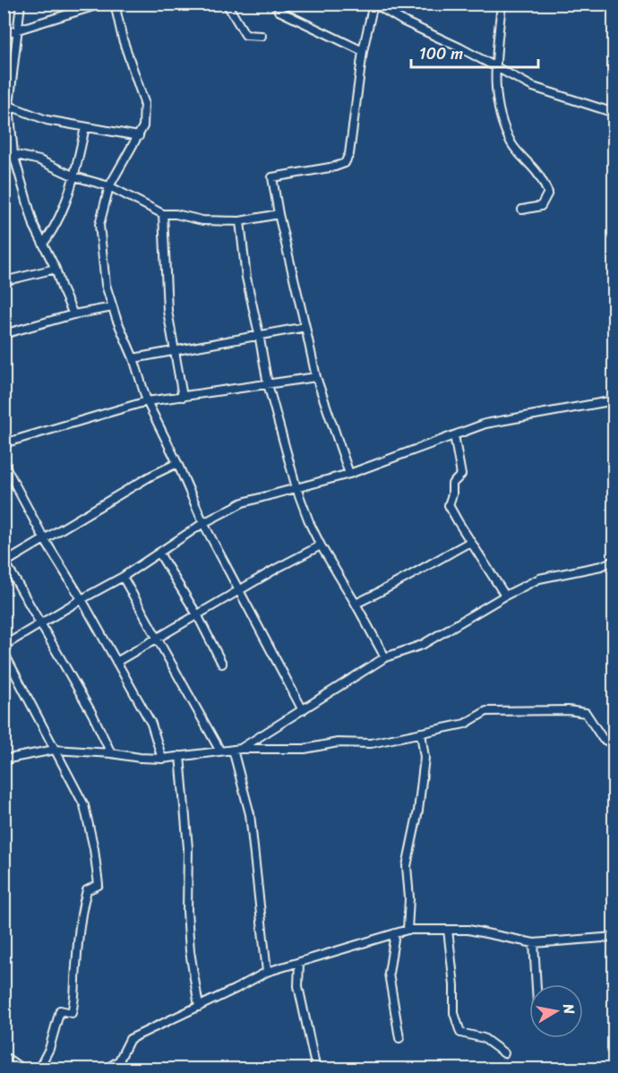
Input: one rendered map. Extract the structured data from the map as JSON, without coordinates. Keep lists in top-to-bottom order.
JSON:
{
  "scale_bar": "100 m",
  "north": "right"
}
